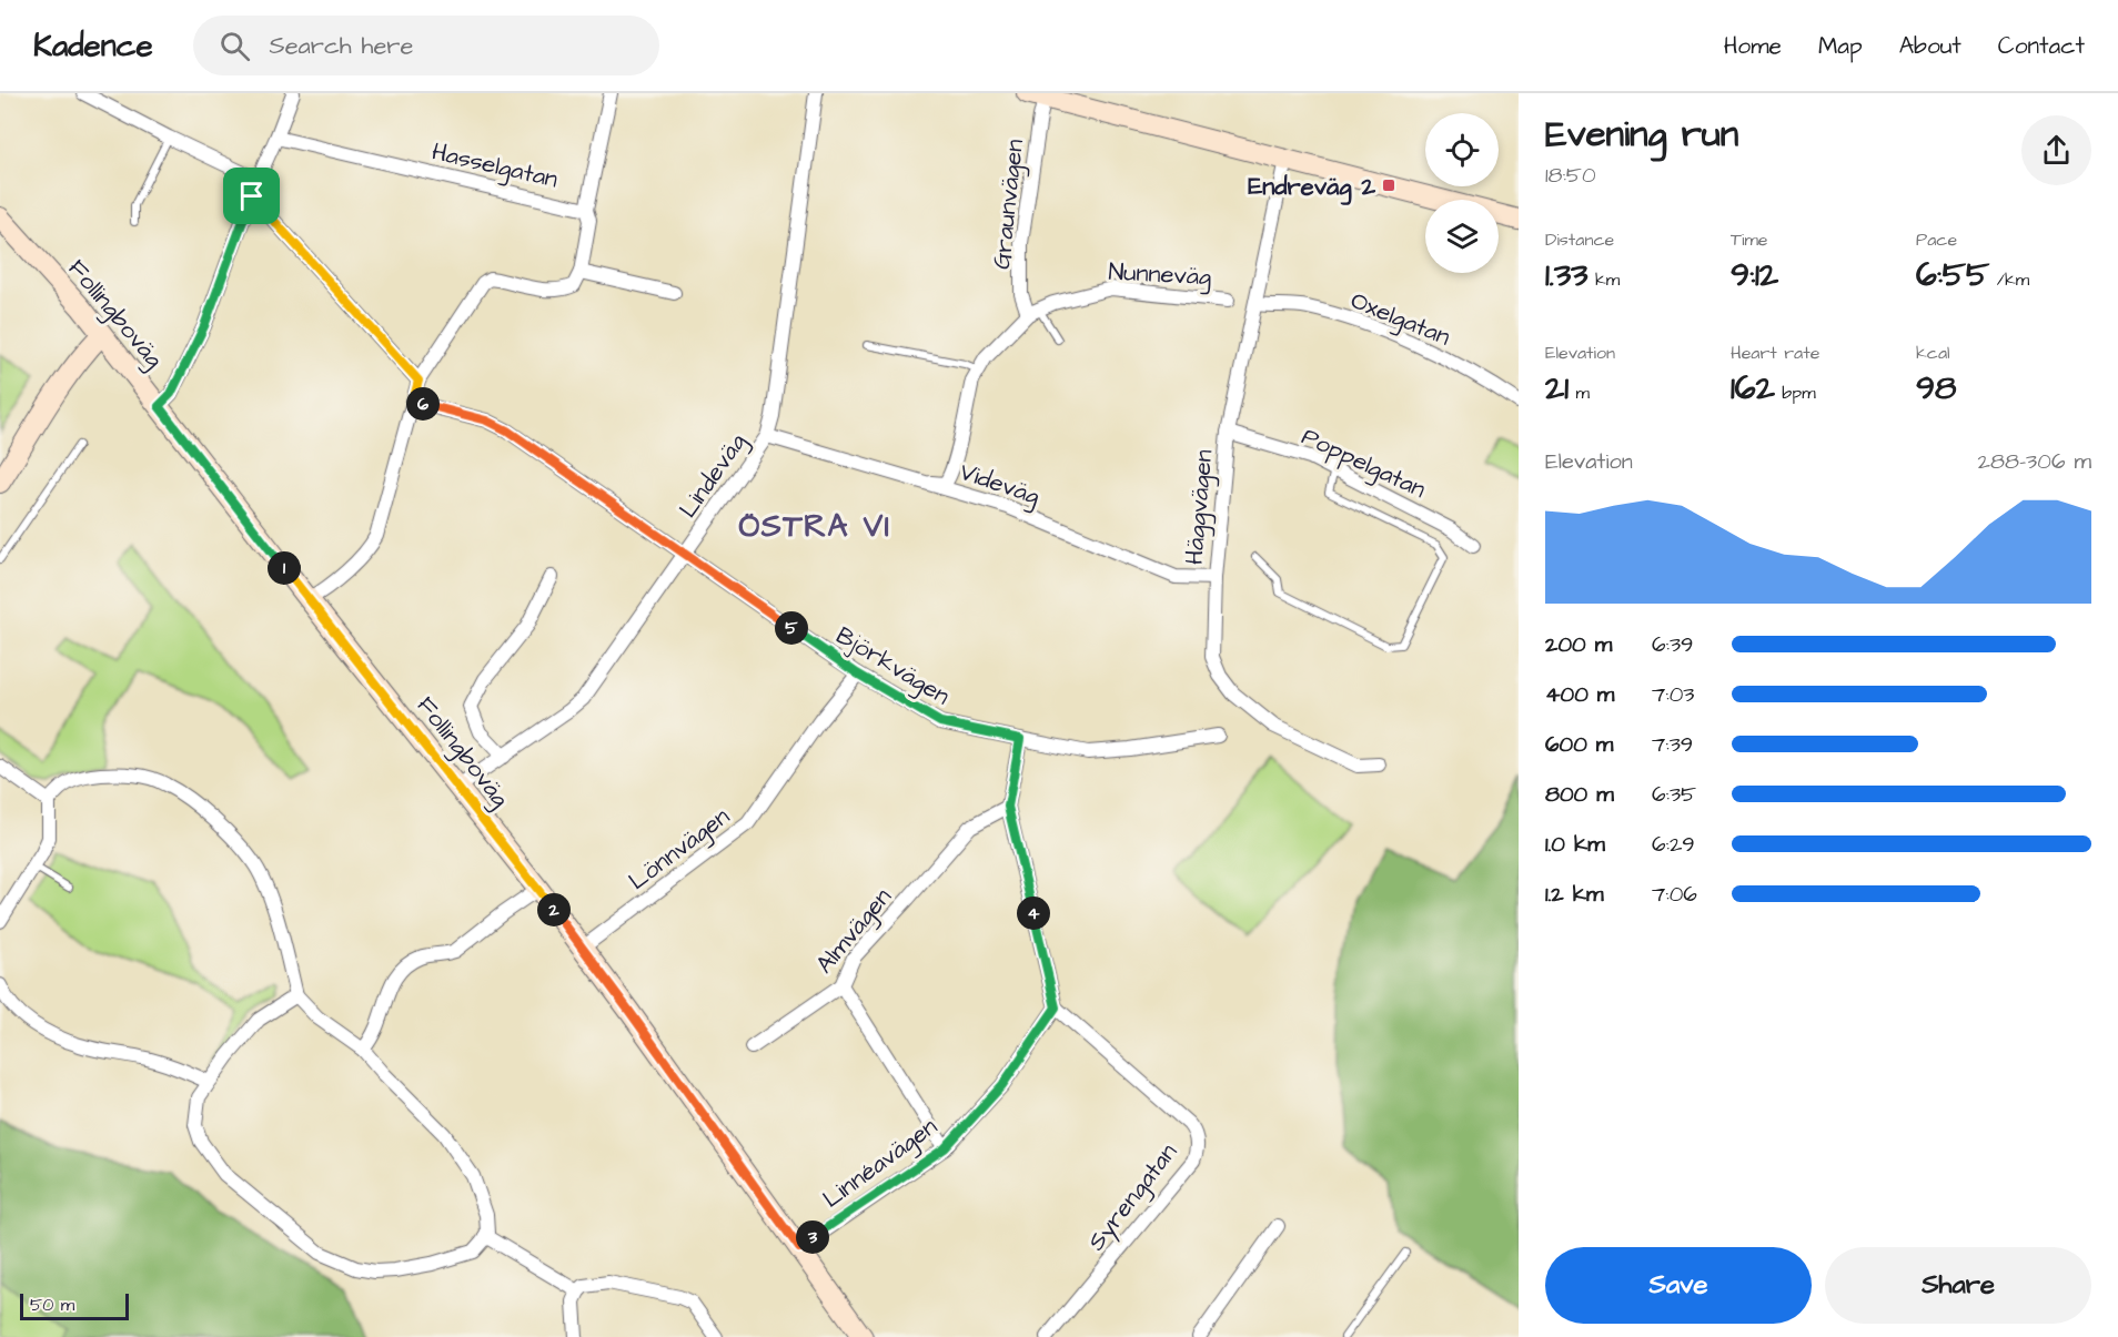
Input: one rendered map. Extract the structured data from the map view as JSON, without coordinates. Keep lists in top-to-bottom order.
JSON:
{
  "streets": {
    "main road": ["Follingboväg"],
    "street": [
      "Hasselgatan",
      "Graunvägen",
      "Nunneväg",
      "Oxelgatan",
      "Poppelgatan",
      "Lindeväg",
      "Videväg",
      "Häggvägen",
      "Björkvägen",
      "Lönnvägen",
      "Almvägen",
      "Linnéavägen",
      "Syrengatan"
    ]
  },
  "crossings": [
    ["Graunvägen", "Nunneväg"],
    ["Follingboväg", "Lindeväg"],
    ["Follingboväg", "Lönnvägen"],
    ["Follingboväg", "Linnéavägen"],
    ["Oxelgatan", "Häggvägen"],
    ["Poppelgatan", "Häggvägen"],
    ["Lindeväg", "Videväg"],
    ["Lindeväg", "Björkvägen"],
    ["Videväg", "Häggvägen"],
    ["Björkvägen", "Lönnvägen"],
    ["Linnéavägen", "Syrengatan"]
  ],
  "districts": ["ÖSTRA VI"],
  "places": {
    "transit": ["Endreväg 2"]
  },
  "scale_bar": "50 m",
  "page": {
    "header": "Kadence",
    "search": "Search here",
    "nav": [
      "Home",
      "Map",
      "About",
      "Contact"
    ],
    "heading": ["Evening run", "18:50"],
    "stats": [
      ["Distance", "1.33 km"],
      ["Time", "9:12"],
      ["Pace", "6:55 /km"],
      ["Elevation", "21 m"],
      ["Heart rate", "162 bpm"],
      ["kcal", "98"]
    ],
    "pins": [
      "6",
      "1",
      "5",
      "2",
      "4",
      "3"
    ],
    "chart": ["Elevation", "288–306 m"],
    "list": [
      {
        "name": "200 m",
        "note": "6:39"
      },
      {
        "name": "400 m",
        "note": "7:03"
      },
      {
        "name": "600 m",
        "note": "7:39"
      },
      {
        "name": "800 m",
        "note": "6:35"
      },
      {
        "name": "1.0 km",
        "note": "6:29"
      },
      {
        "name": "1.2 km",
        "note": "7:06"
      }
    ],
    "buttons": ["Save", "Share"],
    "scale": "50 m"
  }
}
